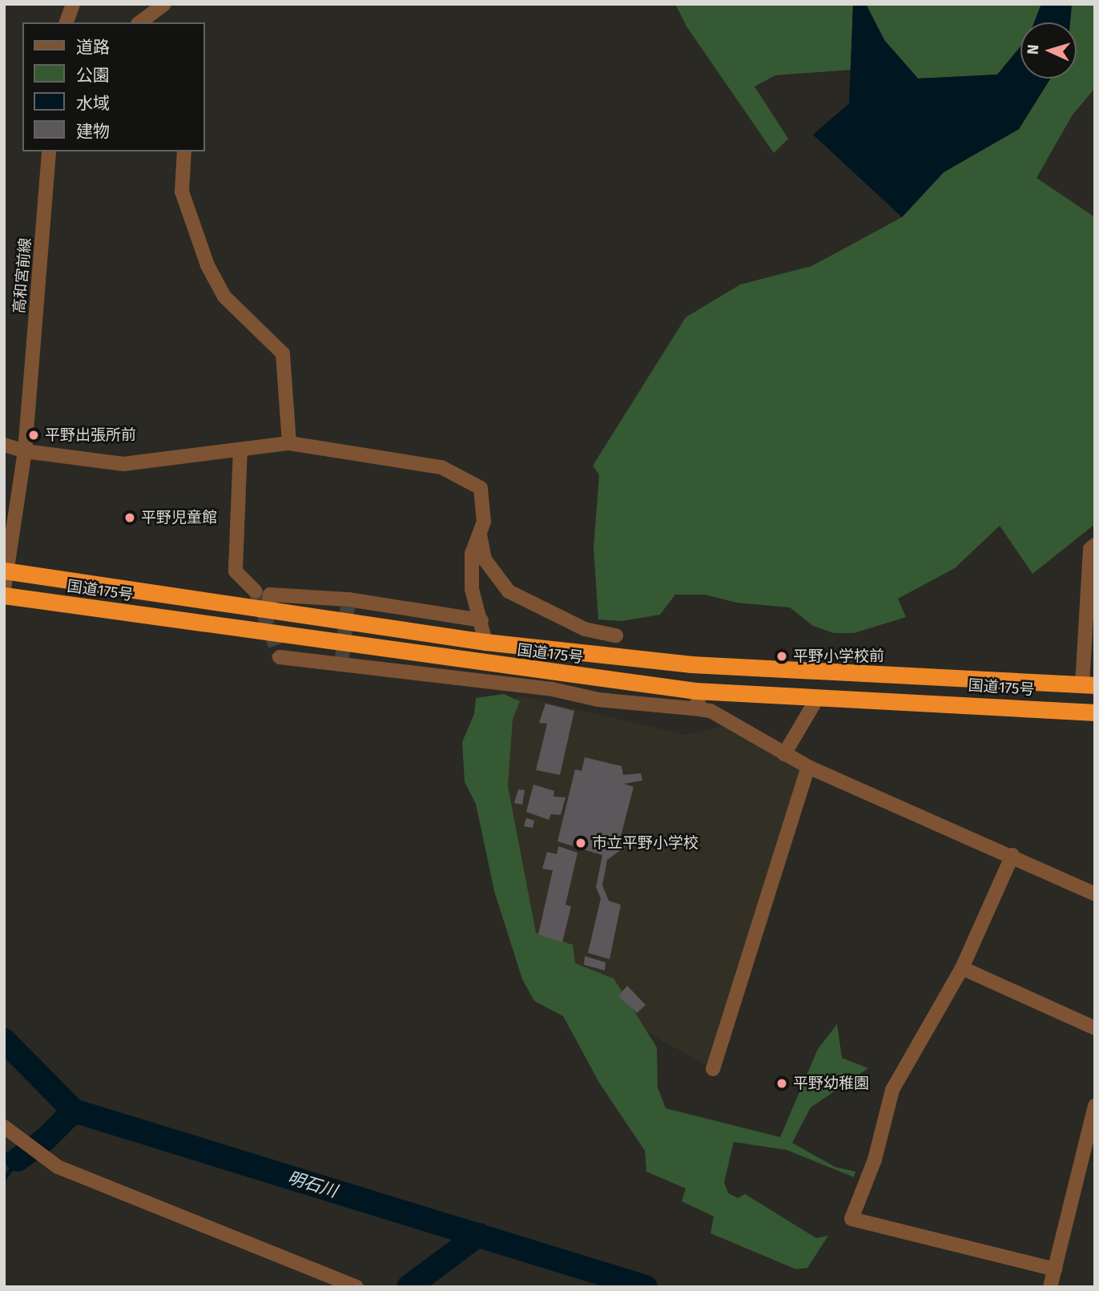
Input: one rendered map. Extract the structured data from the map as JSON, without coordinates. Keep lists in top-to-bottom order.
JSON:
{
  "streets": {
    "highway": ["国道175号"],
    "street": ["高和宮前線"]
  },
  "crossings": [
    ["高和宮前線", "国道175号"]
  ],
  "water": ["明石川"],
  "places": [
    "平野出張所前",
    "平野児童館",
    "平野小学校前",
    "市立平野小学校",
    "平野幼稚園"
  ],
  "legend": [
    "道路",
    "公園",
    "水域",
    "建物"
  ],
  "north": "left"
}
